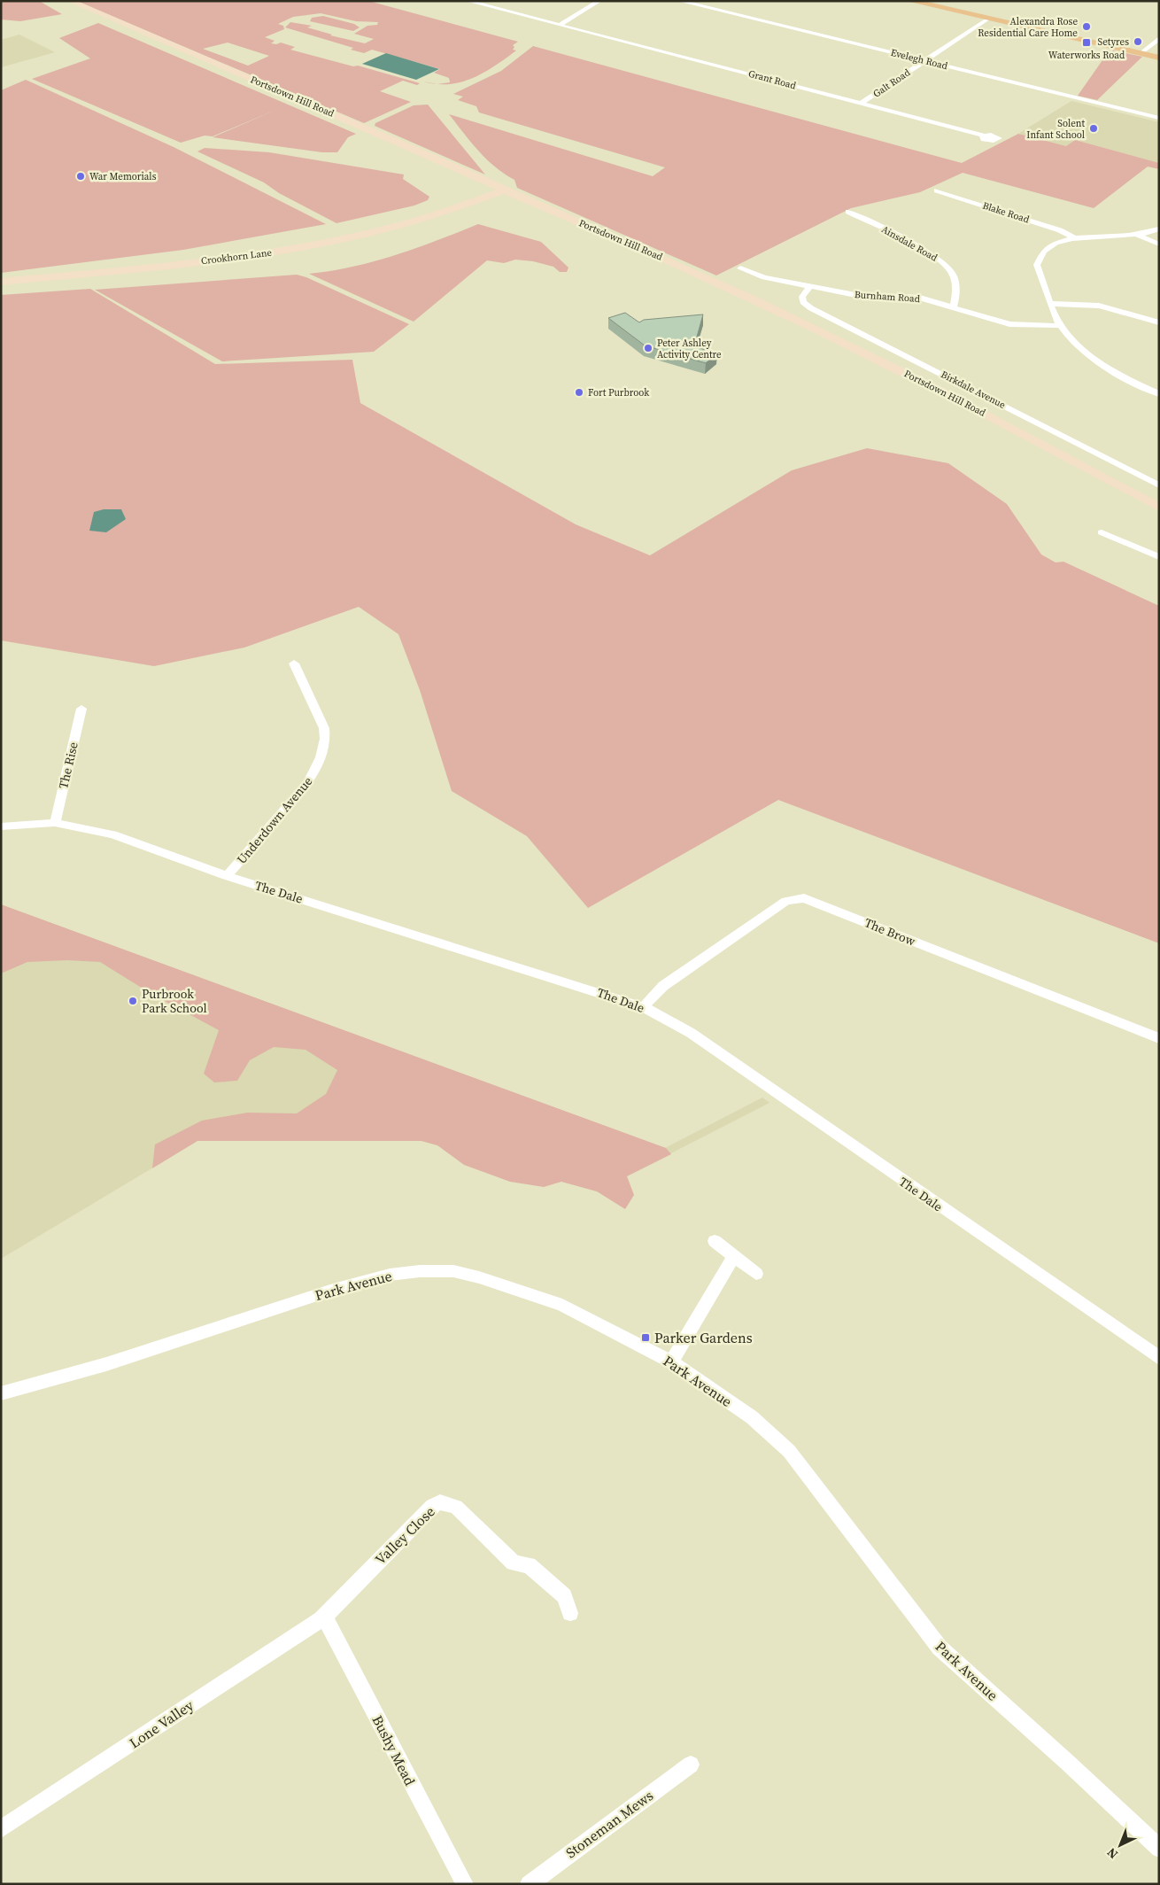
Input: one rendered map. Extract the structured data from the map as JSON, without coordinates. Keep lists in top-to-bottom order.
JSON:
{
  "streets": {
    "main road": ["Portsdown Hill Road", "Crookhorn Lane"],
    "street": [
      "Evelegh Road",
      "Grant Road",
      "Galt Road",
      "Blake Road",
      "Ainsdale Road",
      "Burnham Road",
      "Birkdale Avenue",
      "The Rise",
      "Underdown Avenue",
      "The Dale",
      "The Brow",
      "Park Avenue",
      "Valley Close",
      "Lone Valley",
      "Bushy Mead",
      "Stoneman Mews"
    ]
  },
  "crossings": [
    ["Evelegh Road", "Galt Road"],
    ["Grant Road", "Galt Road"],
    ["Portsdown Hill Road", "Crookhorn Lane"],
    ["Ainsdale Road", "Burnham Road"],
    ["Burnham Road", "Birkdale Avenue"],
    ["The Rise", "The Dale"],
    ["Underdown Avenue", "The Dale"],
    ["The Dale", "The Brow"],
    ["Valley Close", "Lone Valley"],
    ["Valley Close", "Bushy Mead"],
    ["Lone Valley", "Bushy Mead"]
  ],
  "places": {
    "other": [
      "Alexandra Rose Residential Care Home",
      "Setyres",
      "Solent Infant School",
      "War Memorials",
      "Peter Ashley Activity Centre",
      "Fort Purbrook",
      "Purbrook Park School"
    ],
    "transit": ["Waterworks Road", "Parker Gardens"]
  },
  "north": "bottom left"
}
